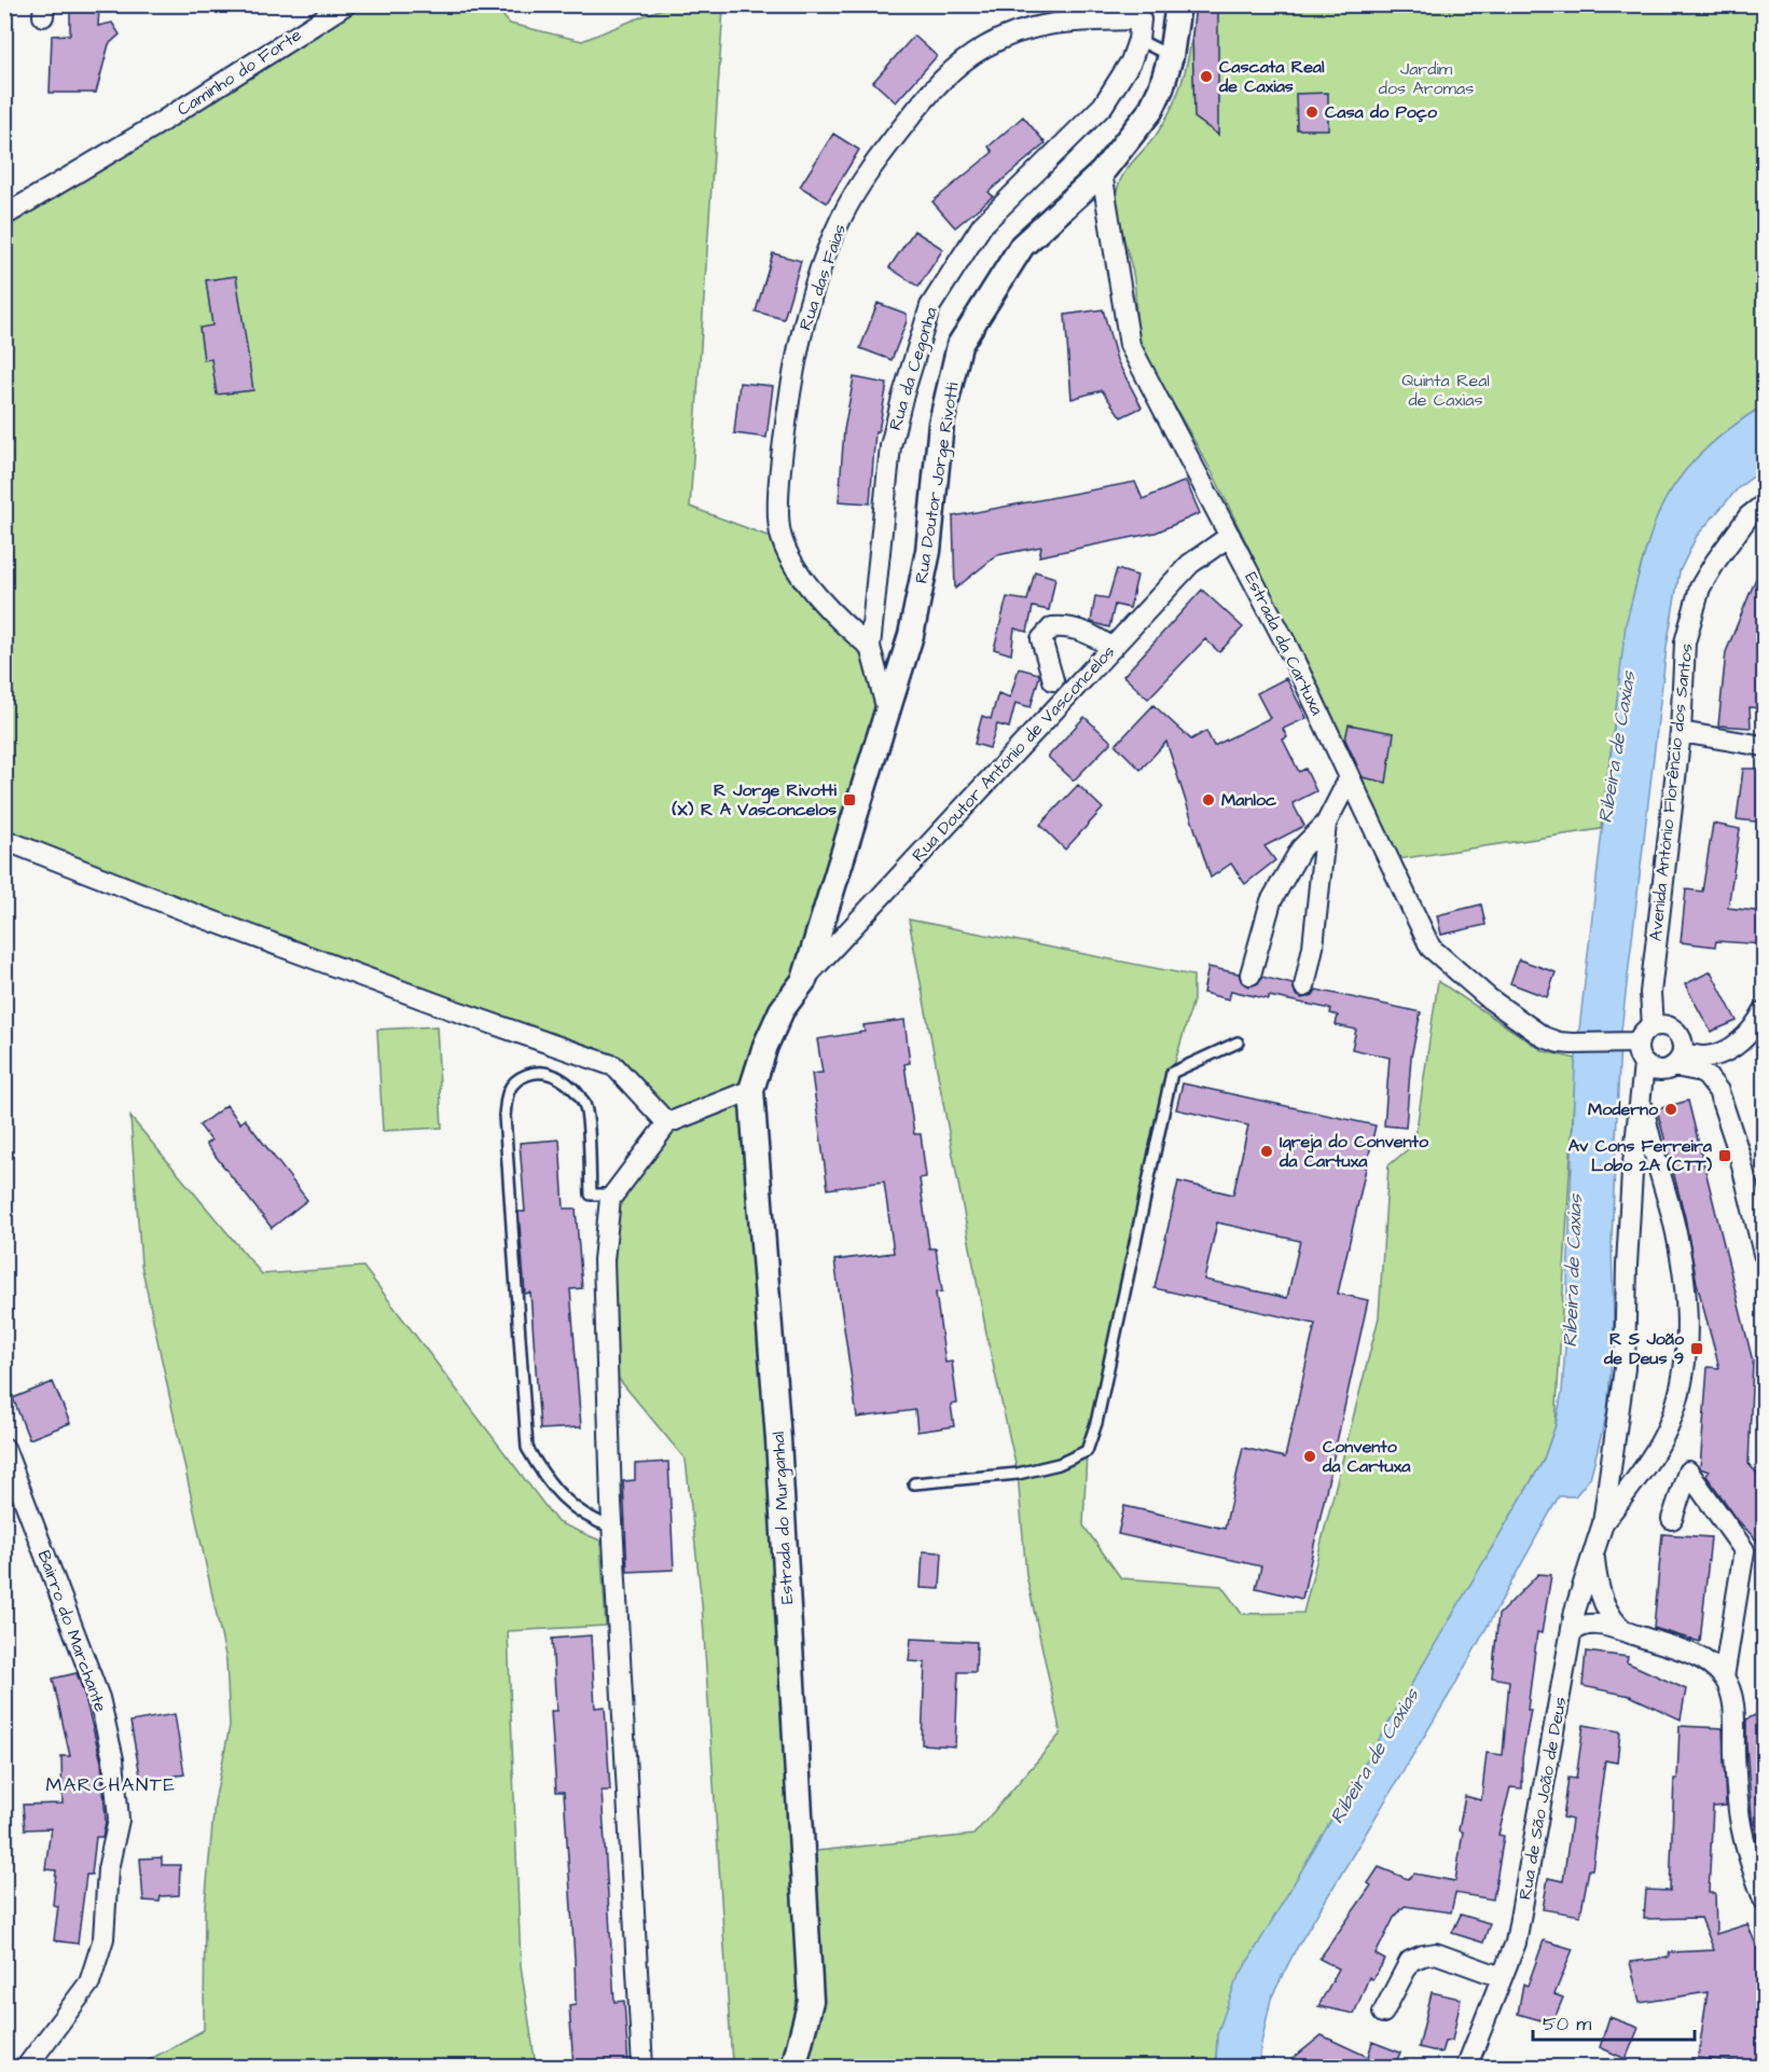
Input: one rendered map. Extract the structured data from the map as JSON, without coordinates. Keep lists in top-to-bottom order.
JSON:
{
  "streets": {
    "street": [
      "Caminho do Forte",
      "Rua das Faias",
      "Rua da Cegonha",
      "Rua Doutor Jorge Rivotti",
      "Estrada da Cartuxa",
      "Rua Doutor António de Vasconcelos",
      "Avenida António Florêncio dos Santos",
      "Estrada do Murganhal",
      "Bairro do Marchante",
      "Rua de São João de Deus"
    ]
  },
  "crossings": [
    ["Rua das Faias", "Rua da Cegonha"],
    ["Rua da Cegonha", "Rua Doutor Jorge Rivotti"],
    ["Rua Doutor Jorge Rivotti", "Estrada da Cartuxa"],
    ["Rua Doutor Jorge Rivotti", "Rua Doutor António de Vasconcelos"],
    ["Rua Doutor Jorge Rivotti", "Estrada do Murganhal"],
    ["Estrada da Cartuxa", "Rua Doutor António de Vasconcelos"],
    ["Estrada da Cartuxa", "Avenida António Florêncio dos Santos"],
    ["Estrada da Cartuxa", "Rua de São João de Deus"],
    ["Rua Doutor António de Vasconcelos", "Estrada do Murganhal"],
    ["Avenida António Florêncio dos Santos", "Rua de São João de Deus"]
  ],
  "districts": ["MARCHANTE"],
  "water": ["Ribeira de Caxias"],
  "parks": ["Jardim dos Aromas", "Quinta Real de Caxias"],
  "places": {
    "other": [
      "Cascata Real de Caxias",
      "Casa do Poço",
      "Manloc",
      "Moderno",
      "Igreja do Convento da Cartuxa",
      "Convento da Cartuxa"
    ],
    "transit": ["R Jorge Rivotti (X) R A Vasconcelos", "Av Cons Ferreira Lobo 2A (CTT)", "R S João de Deus 9"]
  },
  "scale_bar": "50 m"
}
